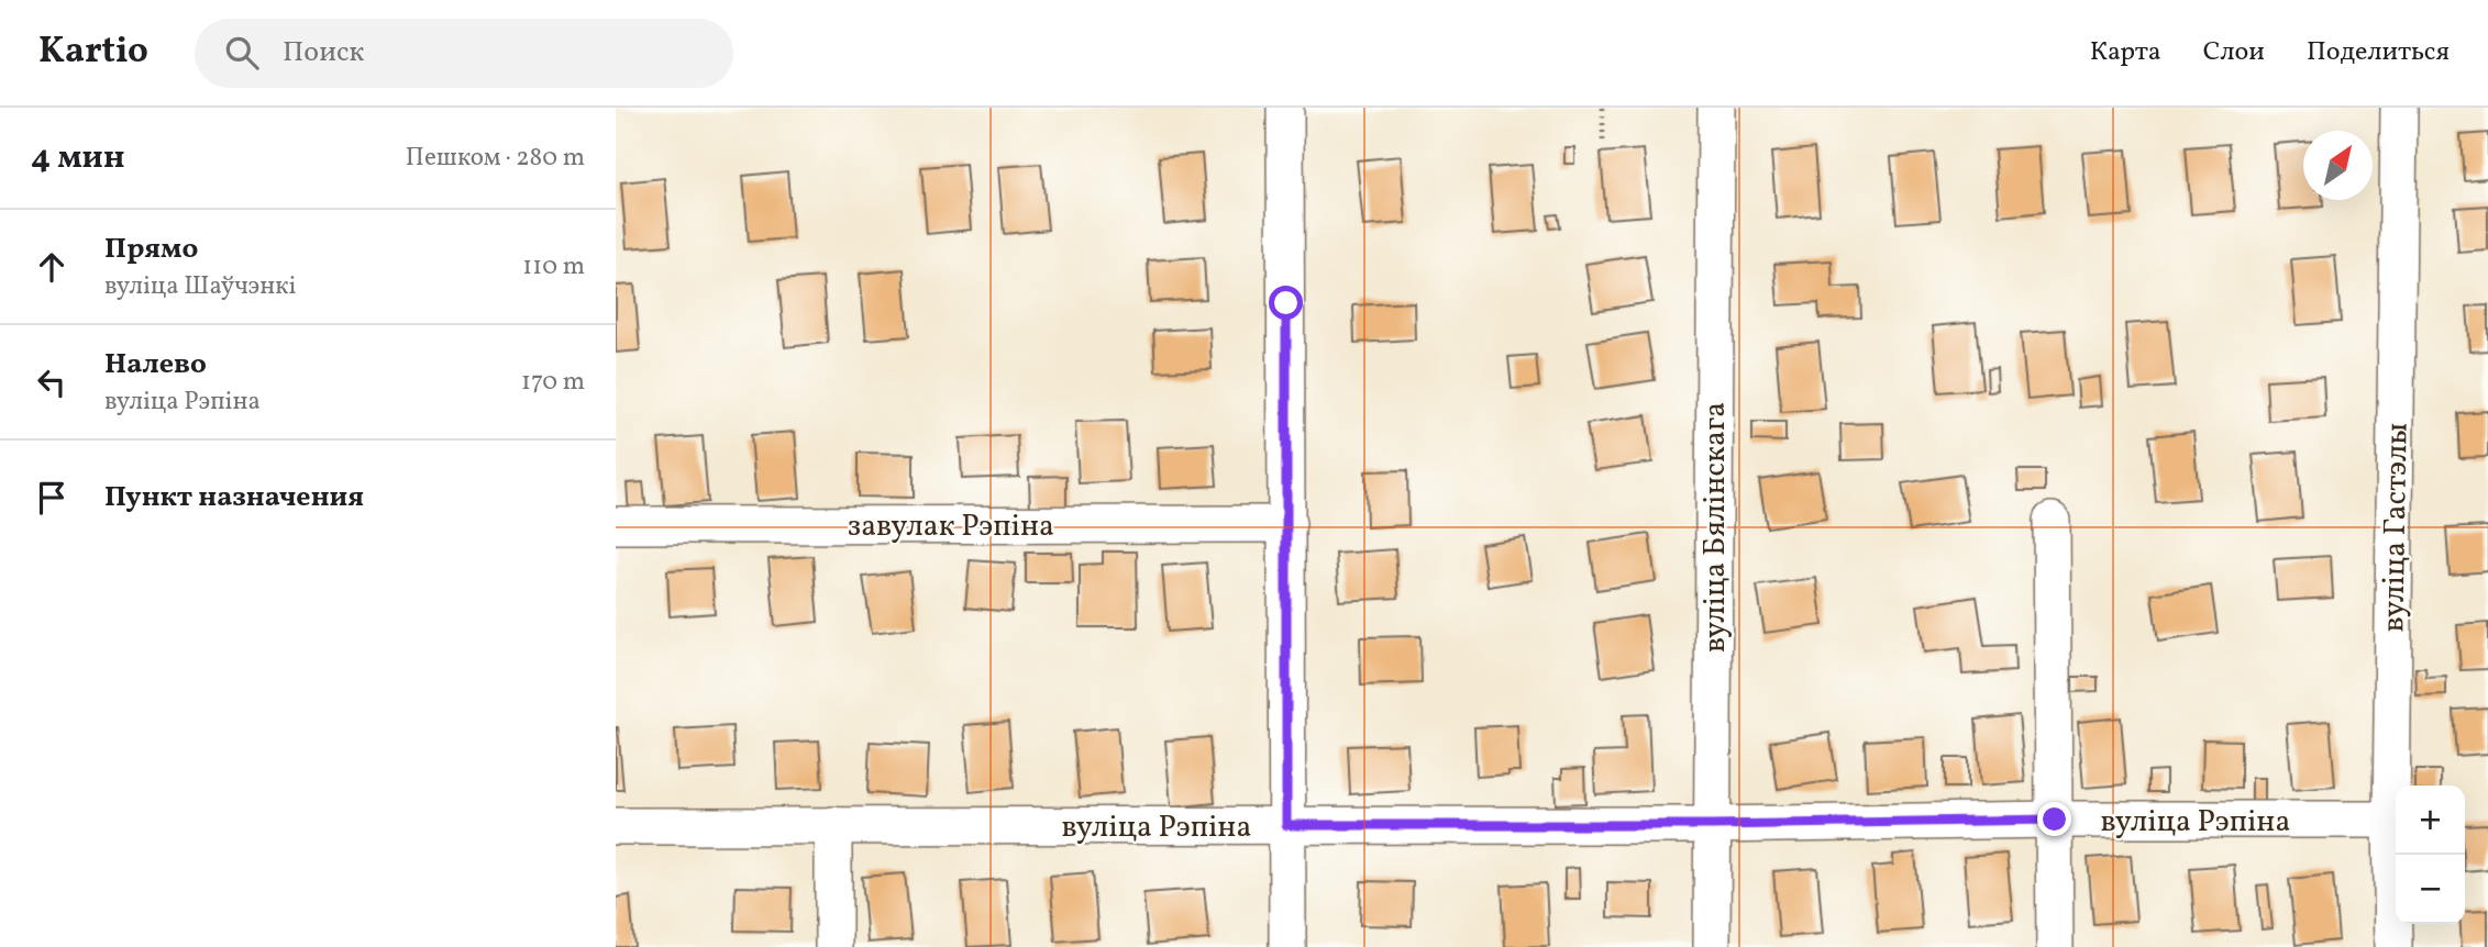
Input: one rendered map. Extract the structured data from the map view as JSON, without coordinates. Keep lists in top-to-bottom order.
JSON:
{
  "streets": {
    "street": [
      "завулак Рэпіна",
      "вуліца Бялінскага",
      "вуліца Гастэлы",
      "вуліца Рэпіна"
    ]
  },
  "crossings": [
    ["вуліца Бялінскага", "вуліца Рэпіна"],
    ["вуліца Гастэлы", "вуліца Рэпіна"]
  ],
  "north": "top right",
  "page": {
    "header": "Kartio",
    "search": "Поиск",
    "nav": ["Карта", "Слои", "Поделиться"],
    "heading": ["4 мин", "Пешком · 280 m"],
    "list": [
      ["Прямо", "вуліца Шаўчэнкі", "110 m"],
      ["Налево", "вуліца Рэпіна", "170 m"],
      "Пункт назначения"
    ],
    "map_buttons": ["+", "−"]
  }
}
